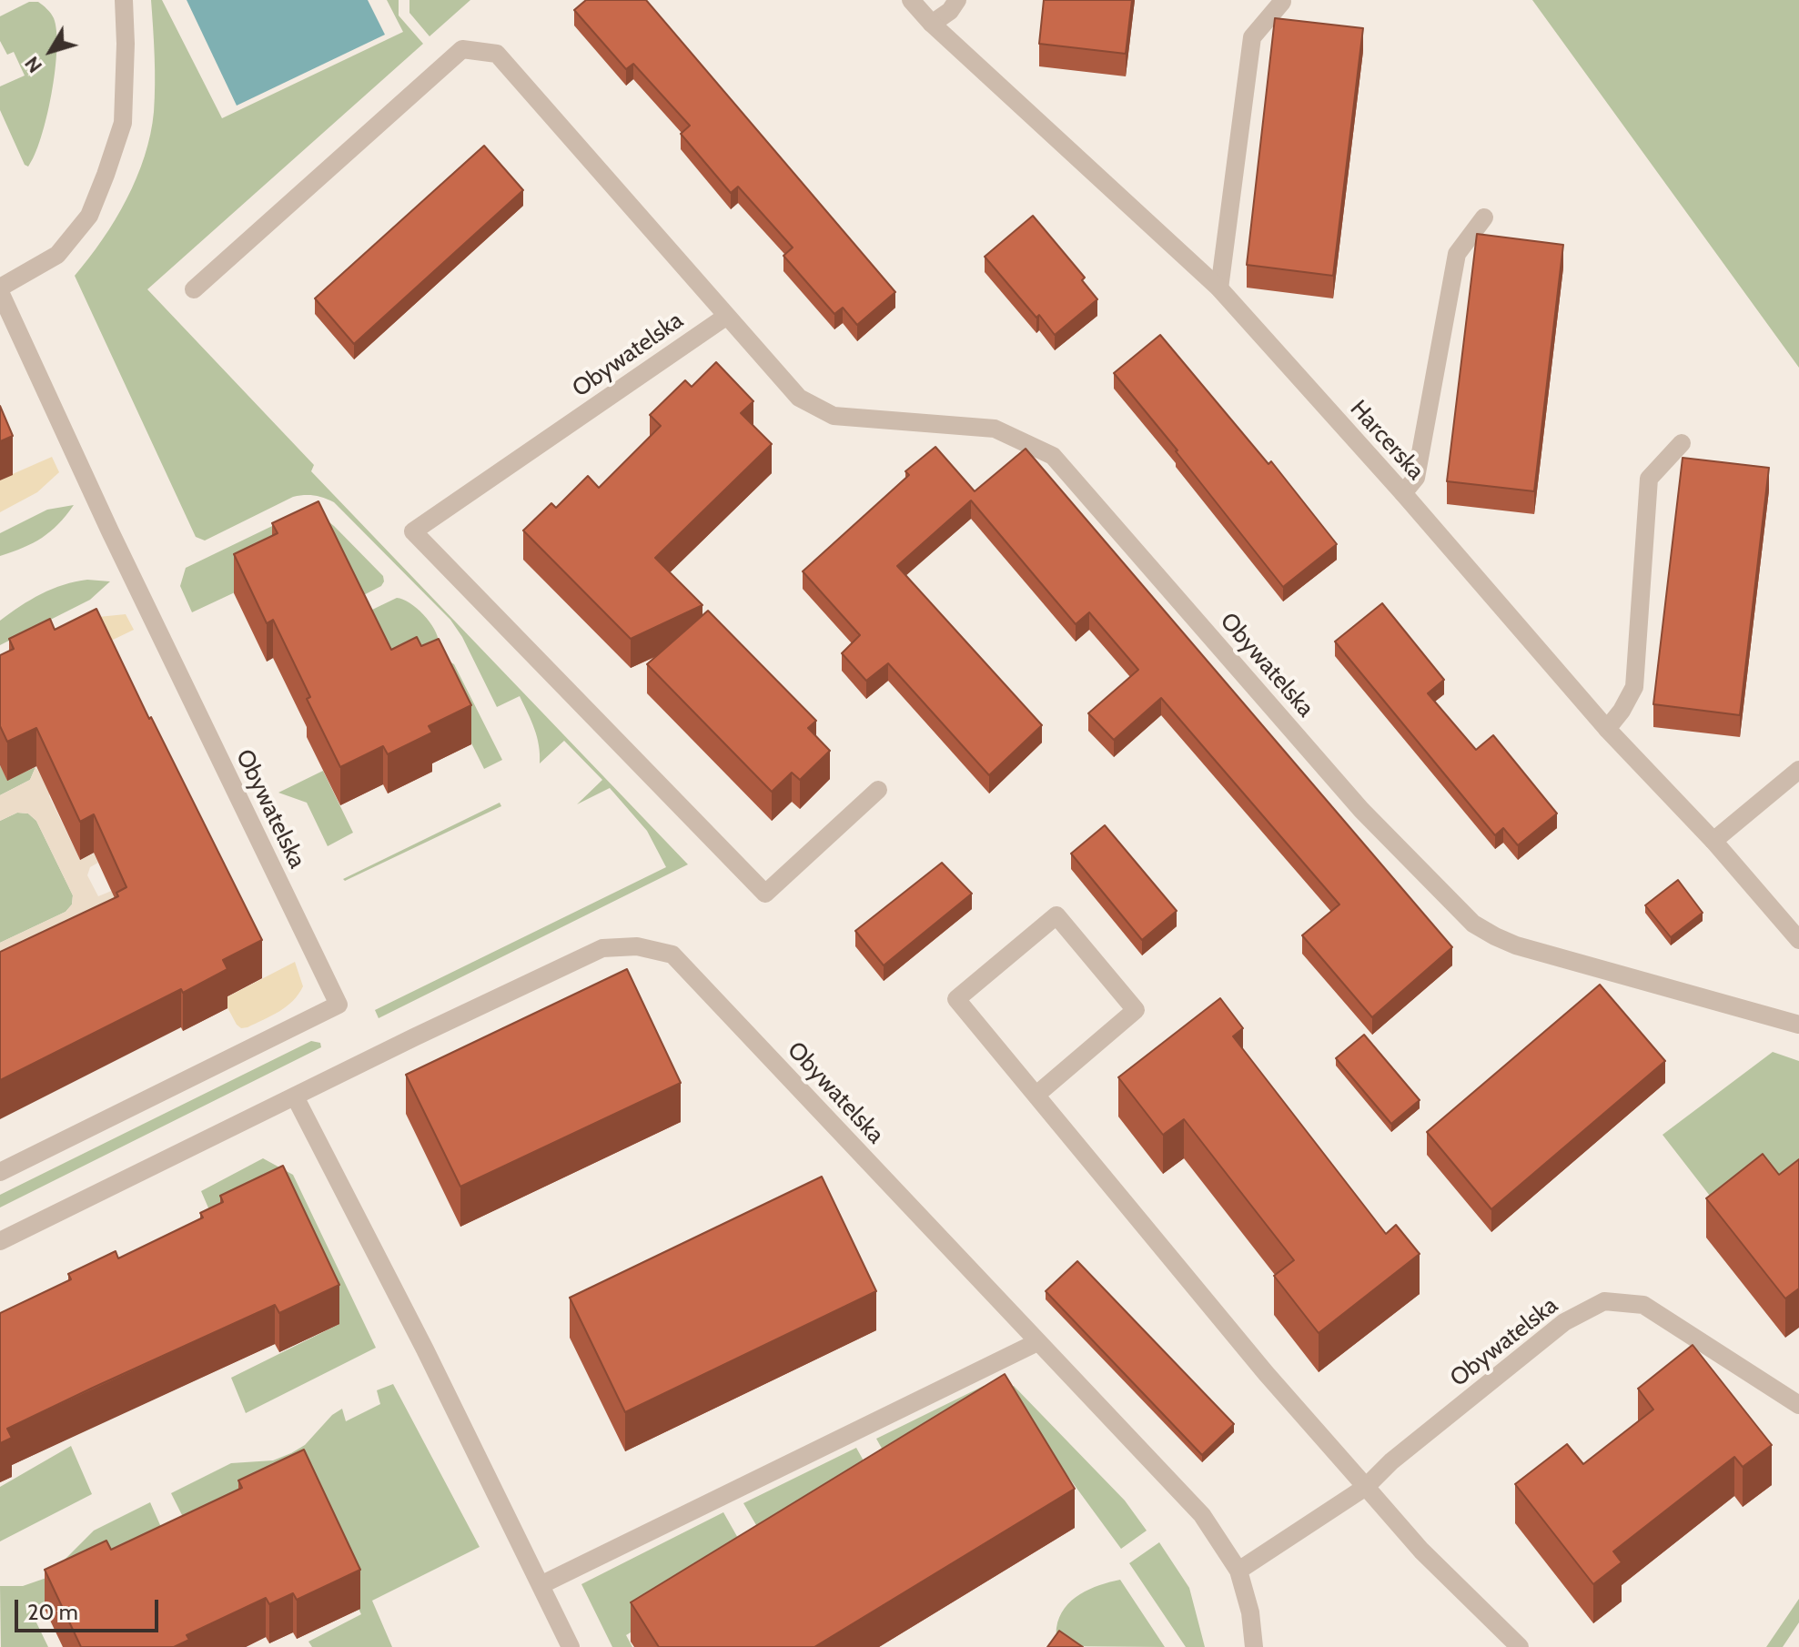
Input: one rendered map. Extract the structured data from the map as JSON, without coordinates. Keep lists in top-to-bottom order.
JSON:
{
  "streets": {
    "street": ["Obywatelska", "Harcerska"]
  },
  "scale_bar": "20 m",
  "north": "bottom left"
}
